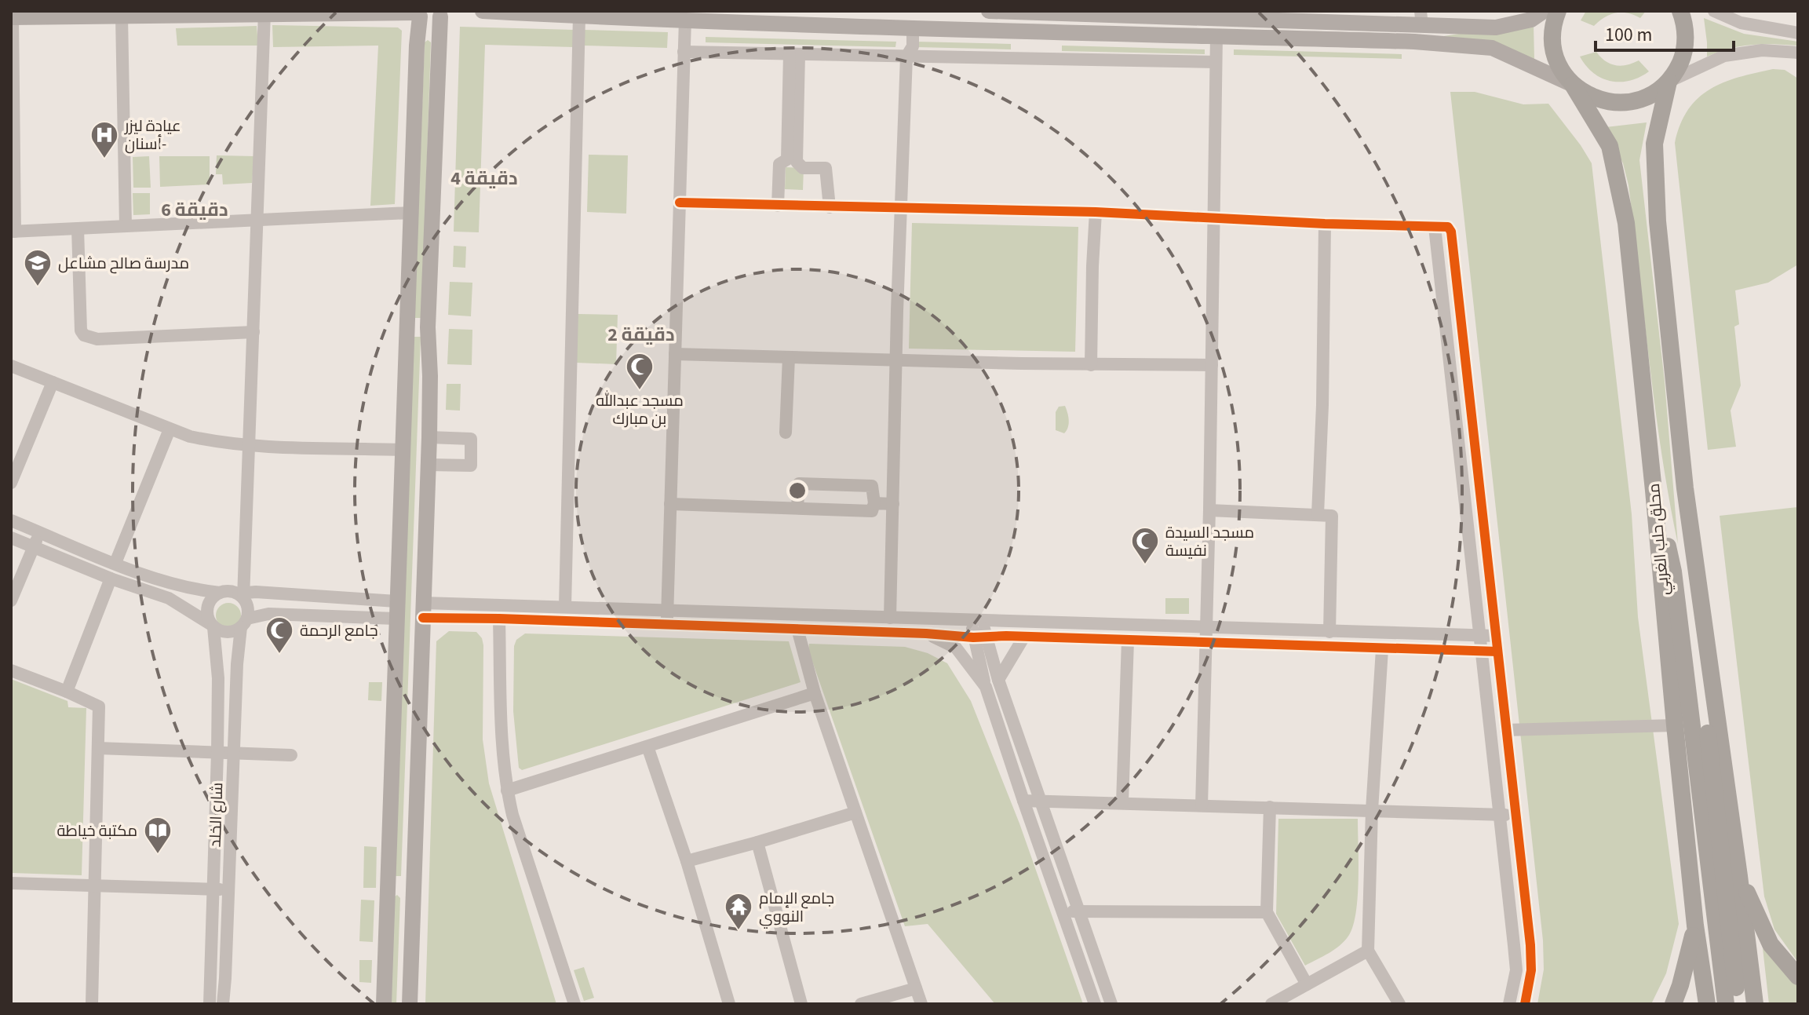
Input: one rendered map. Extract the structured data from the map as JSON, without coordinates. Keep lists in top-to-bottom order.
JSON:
{
  "streets": {
    "highway": ["محلق حلب الغربي"],
    "street": ["شارع الخلد"]
  },
  "places": {
    "hospital": ["عيادة ليزر أسنان-"],
    "school or university": ["مدرسة صالح مشاعل"],
    "mosque": ["مسجد عبدالله بن مبارك", "مسجد السيدة نفيسة", "جامع الرحمة"],
    "library": ["مكتبة خياطة"],
    "temple": ["جامع الإمام النووي"]
  },
  "scale_bar": "100 m",
  "rings": ["4 دقيقة", "6 دقيقة", "2 دقيقة"]
}
